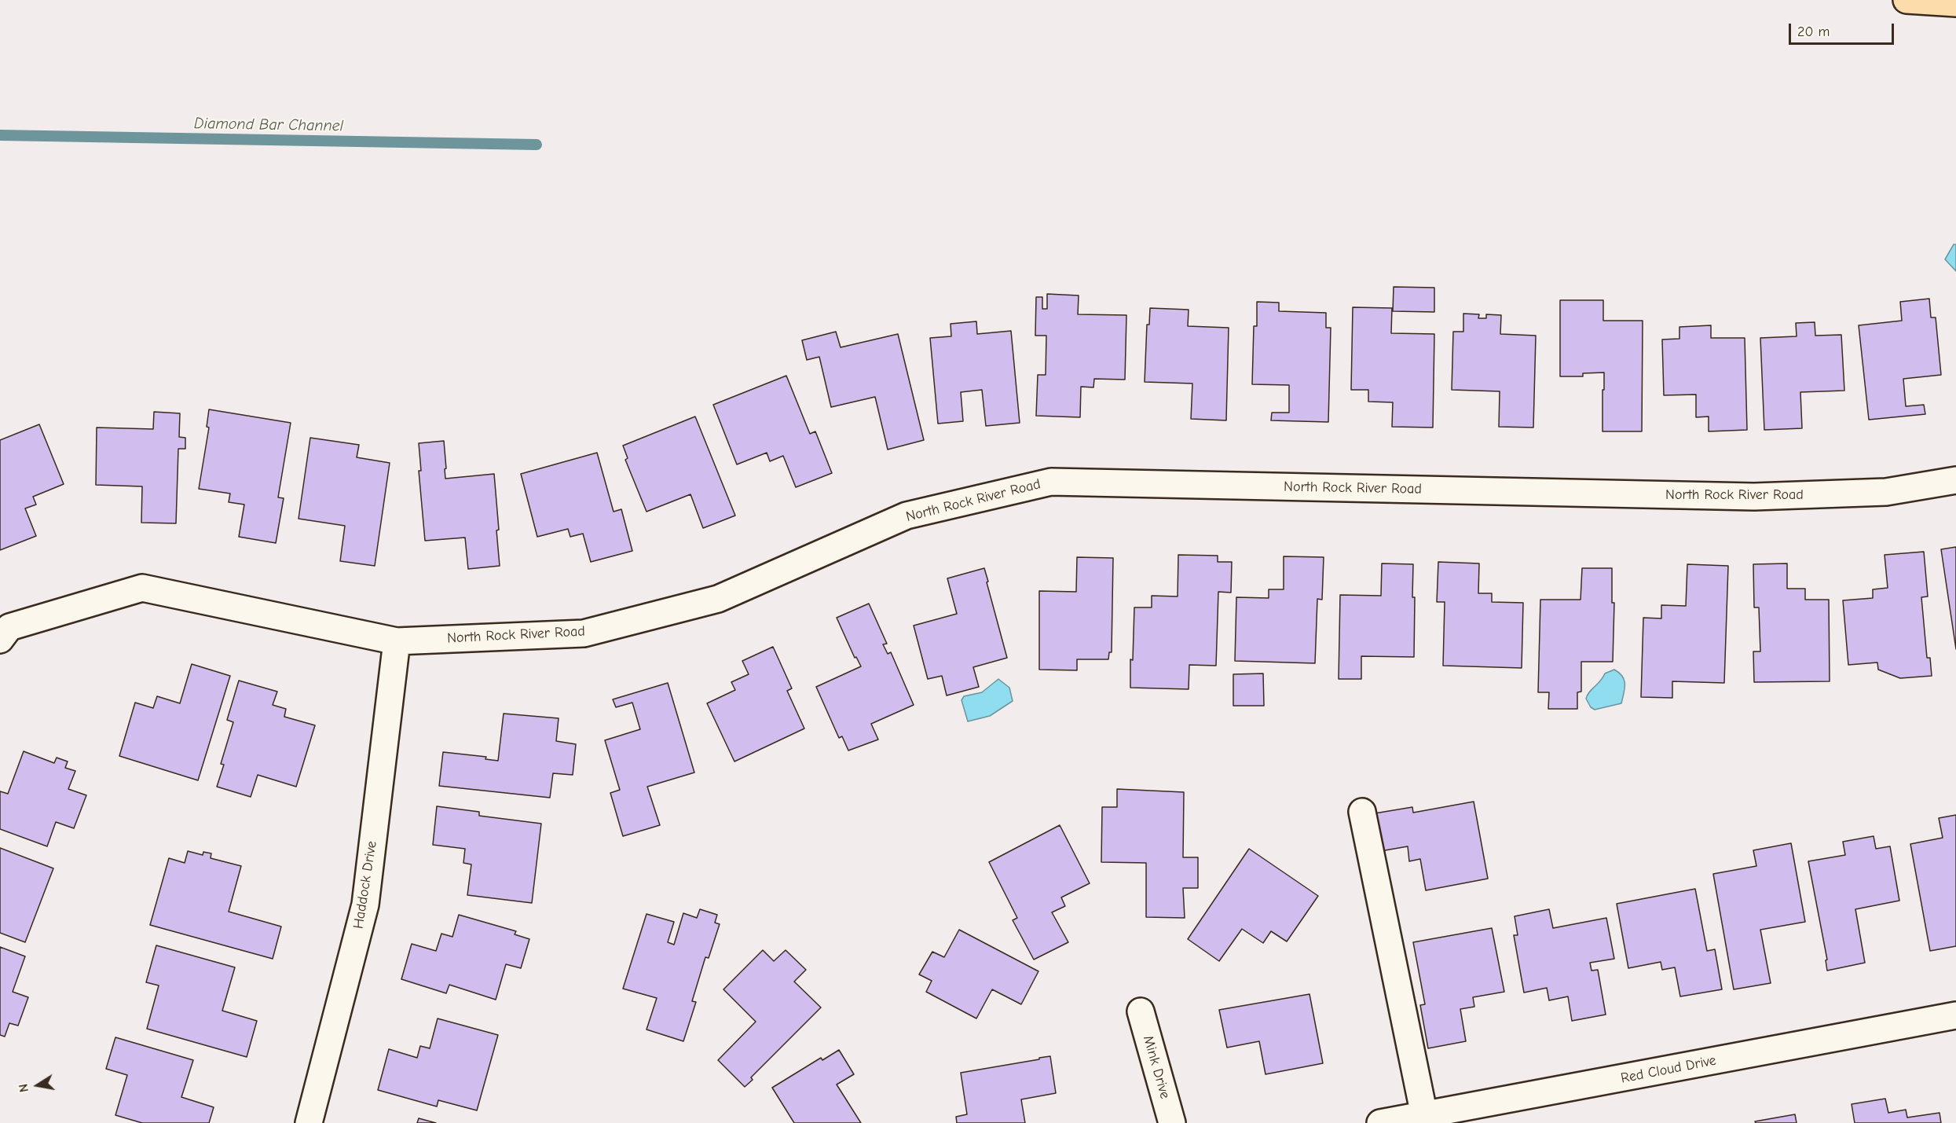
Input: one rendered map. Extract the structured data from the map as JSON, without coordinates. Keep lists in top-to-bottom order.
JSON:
{
  "streets": {
    "street": [
      "North Rock River Road",
      "Haddock Drive",
      "Mink Drive",
      "Red Cloud Drive"
    ]
  },
  "crossings": [
    ["North Rock River Road", "Haddock Drive"]
  ],
  "water": ["Diamond Bar Channel"],
  "scale_bar": "20 m",
  "north": "left"
}
